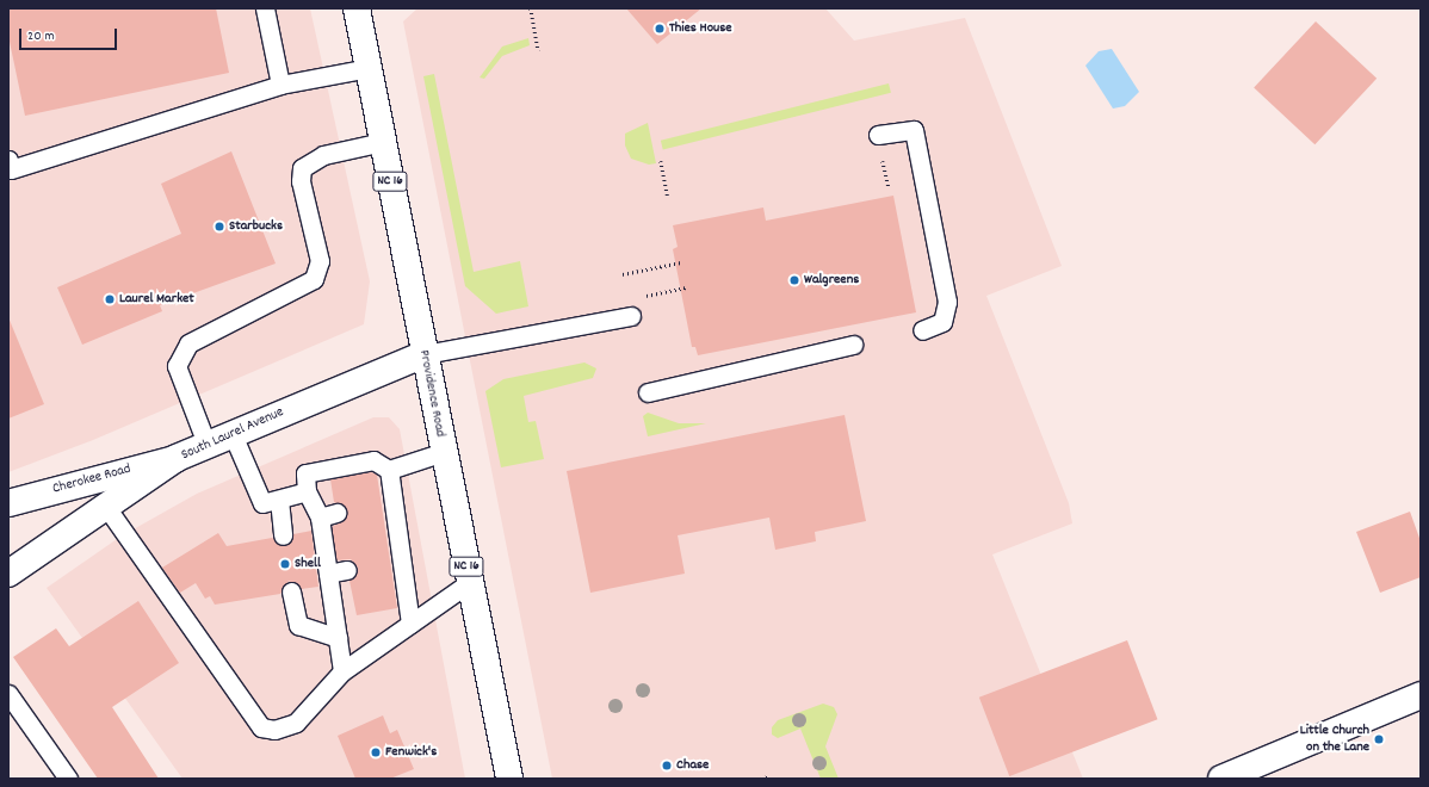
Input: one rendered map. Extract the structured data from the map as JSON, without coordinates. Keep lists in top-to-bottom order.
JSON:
{
  "streets": {
    "street": [
      "NC 16",
      "Providence Road",
      "South Laurel Avenue",
      "Cherokee Road"
    ]
  },
  "crossings": [
    ["Providence Road", "South Laurel Avenue"],
    ["South Laurel Avenue", "Cherokee Road"]
  ],
  "places": [
    "Thies House",
    "Starbucks",
    "Walgreens",
    "Laurel Market",
    "Shell",
    "Little Church on the Lane",
    "Fenwick's",
    "Chase"
  ],
  "scale_bar": "20 m"
}
